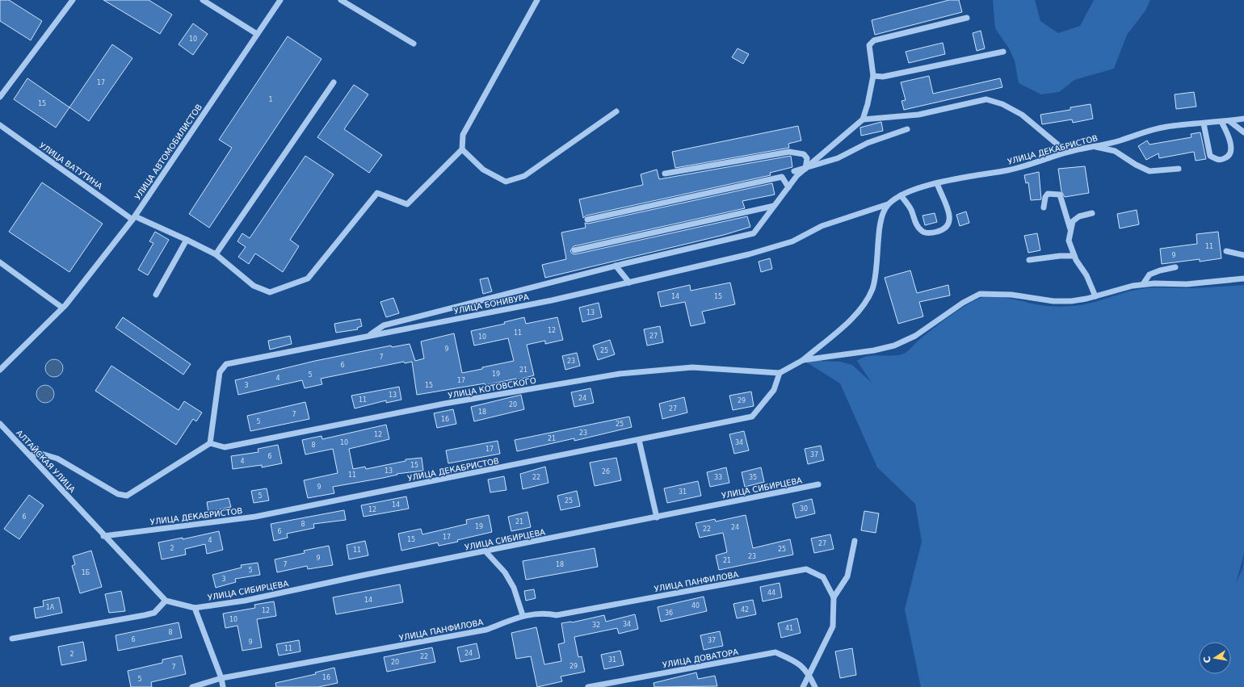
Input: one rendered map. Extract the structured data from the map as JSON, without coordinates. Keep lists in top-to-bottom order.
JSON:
{
  "streets": {
    "street": [
      "УЛИЦА ДЕКАБРИСТОВ",
      "УЛИЦА АВТОМОБИЛИСТОВ",
      "УЛИЦА ВАТУТИНА",
      "УЛИЦА БОНИВУРА",
      "УЛИЦА КОТОВСКОГО",
      "АЛТАЙСКАЯ УЛИЦА",
      "УЛИЦА СИБИРЦЕВА",
      "УЛИЦА ПАНФИЛОВА",
      "УЛИЦА ДОВАТОРА"
    ]
  },
  "crossings": [
    ["УЛИЦА ДЕКАБРИСТОВ", "УЛИЦА БОНИВУРА"],
    ["УЛИЦА ДЕКАБРИСТОВ", "УЛИЦА КОТОВСКОГО"],
    ["УЛИЦА ДЕКАБРИСТОВ", "АЛТАЙСКАЯ УЛИЦА"],
    ["УЛИЦА АВТОМОБИЛИСТОВ", "УЛИЦА ВАТУТИНА"],
    ["УЛИЦА БОНИВУРА", "УЛИЦА КОТОВСКОГО"]
  ],
  "house_numbers": [
    "10",
    "17",
    "1",
    "15",
    "11",
    "9",
    "14",
    "15",
    "13",
    "12",
    "11",
    "27",
    "10",
    "9",
    "25",
    "7",
    "23",
    "6",
    "21",
    "19",
    "5",
    "4",
    "17",
    "3",
    "15",
    "13",
    "24",
    "11",
    "29",
    "20",
    "27",
    "18",
    "7",
    "16",
    "5",
    "25",
    "23",
    "12",
    "21",
    "10",
    "34",
    "8",
    "17",
    "37",
    "6",
    "4",
    "15",
    "13",
    "26",
    "11",
    "22",
    "33",
    "35",
    "9",
    "31",
    "5",
    "25",
    "14",
    "30",
    "12",
    "6",
    "21",
    "8",
    "19",
    "24",
    "22",
    "6",
    "17",
    "15",
    "4",
    "27",
    "2",
    "25",
    "11",
    "23",
    "9",
    "21",
    "7",
    "18",
    "5",
    "1Б",
    "3",
    "44",
    "14",
    "40",
    "1А",
    "42",
    "12",
    "36",
    "10",
    "34",
    "32",
    "41",
    "8",
    "6",
    "37",
    "9",
    "11",
    "24",
    "2",
    "22",
    "31",
    "20",
    "29",
    "7",
    "16",
    "5"
  ],
  "north": "left"
}
